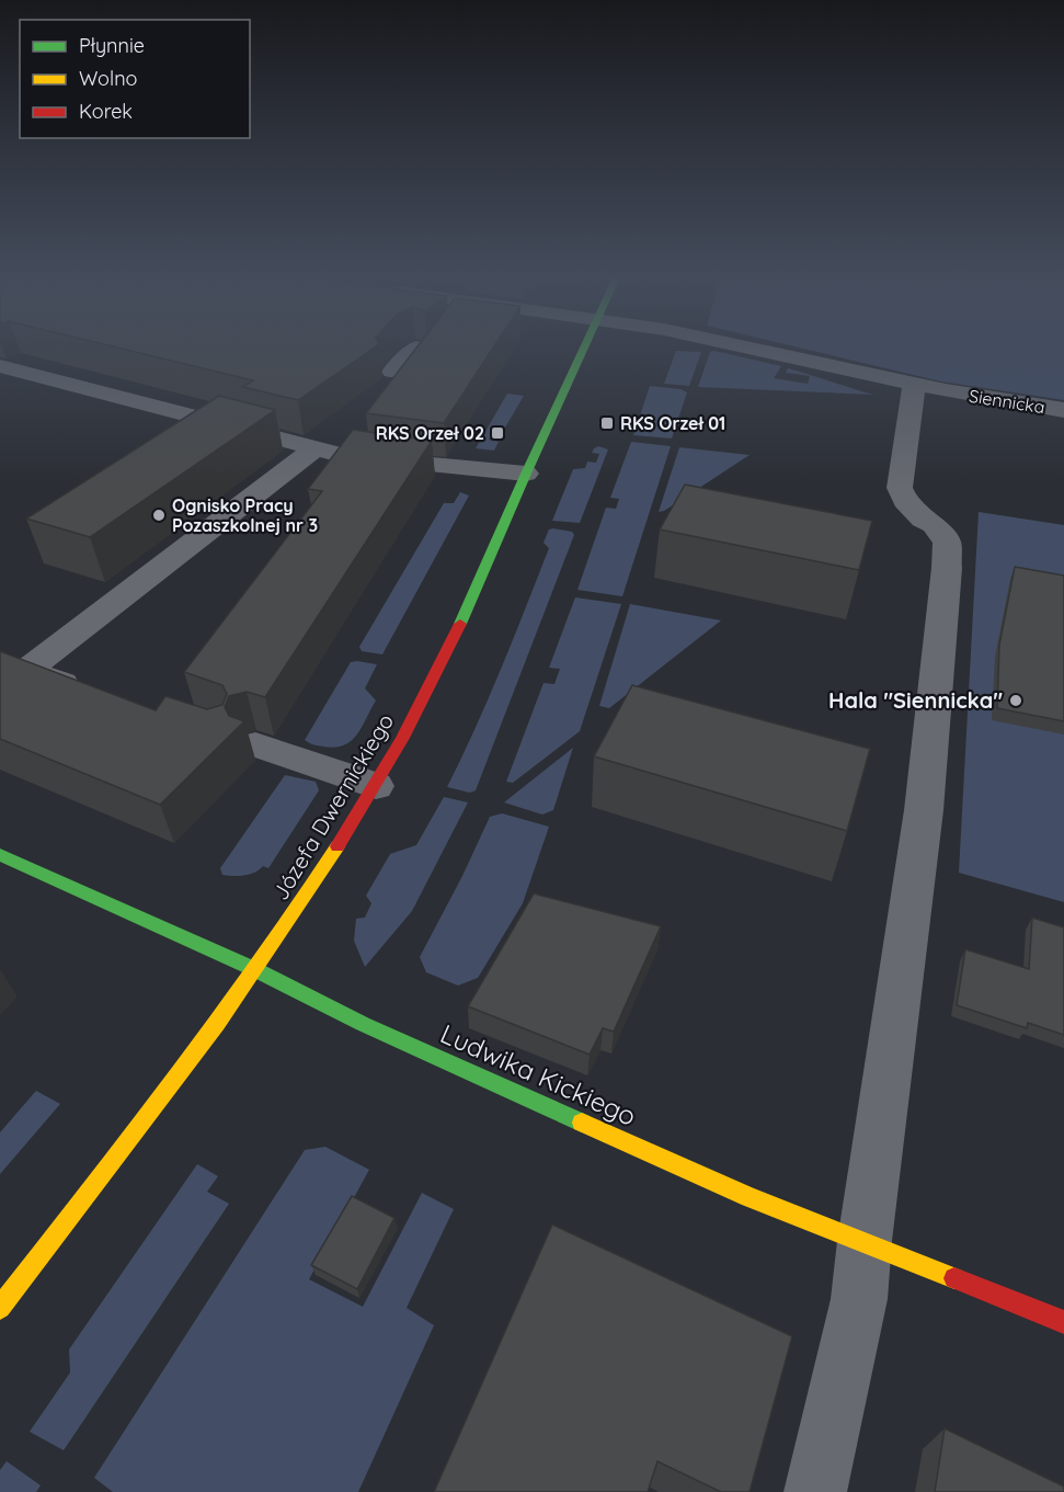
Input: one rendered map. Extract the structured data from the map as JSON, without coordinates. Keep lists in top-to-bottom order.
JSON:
{
  "streets": {
    "street": ["Siennicka", "Józefa Dwernickiego", "Ludwika Kickiego"]
  },
  "crossings": [
    ["Józefa Dwernickiego", "Ludwika Kickiego"]
  ],
  "places": {
    "transit": ["RKS Orzeł 01", "RKS Orzeł 02"],
    "other": ["Ognisko Pracy Pozaszkolnej nr 3", "Hala \"Siennicka\""]
  },
  "legend": ["Płynnie", "Wolno", "Korek"]
}
